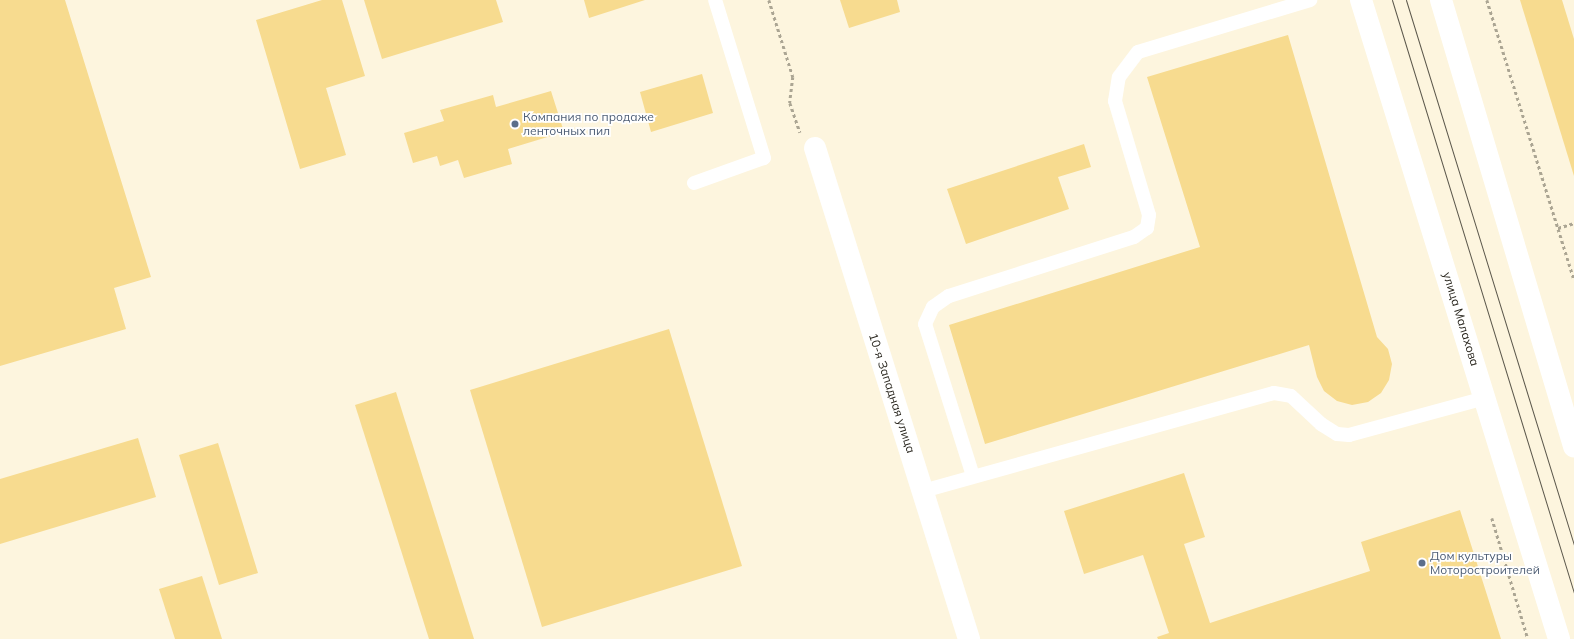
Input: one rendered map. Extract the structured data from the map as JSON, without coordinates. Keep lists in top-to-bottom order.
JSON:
{
  "streets": {
    "main road": ["улица Малахова", "10-я Западная улица"]
  },
  "places": ["Компания по продаже ленточных пил", "Дом культуры Моторостроителей"]
}
